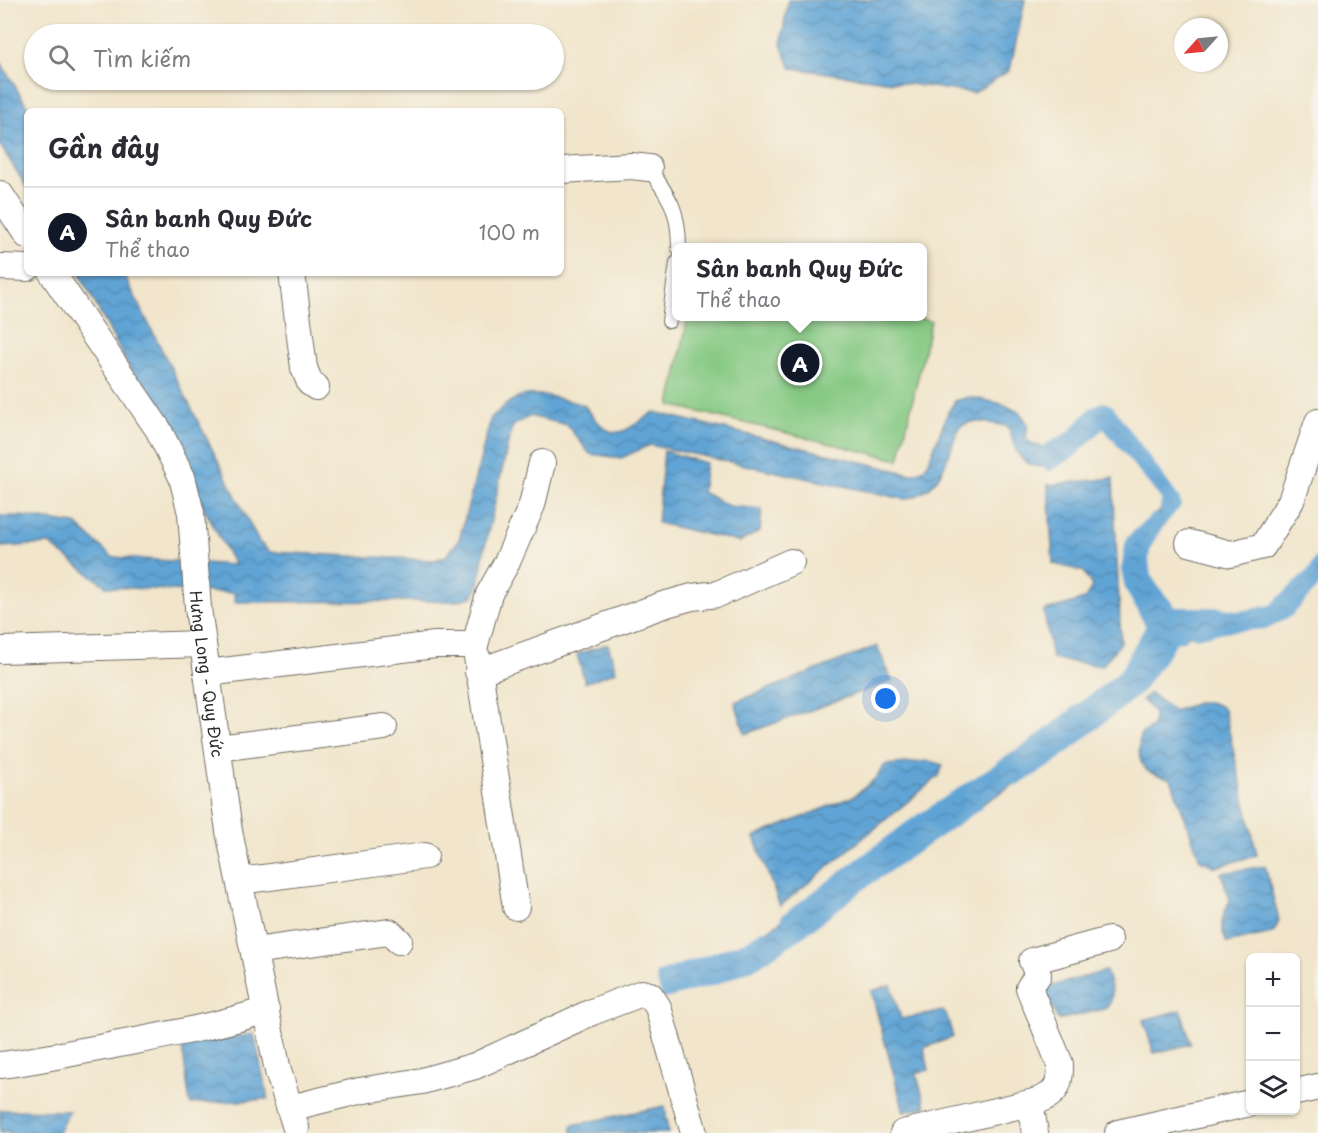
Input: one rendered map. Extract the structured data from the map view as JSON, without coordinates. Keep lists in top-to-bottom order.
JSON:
{
  "streets": {
    "street": ["Hưng Long - Quy Đức"]
  },
  "north": "bottom left",
  "page": {
    "search": "Tìm kiếm",
    "heading": "Gần đây",
    "list": [
      {
        "mark": "A",
        "name": "Sân banh Quy Đức",
        "note": "Thể thao",
        "value": "100 m"
      }
    ],
    "popup": ["Sân banh Quy Đức", "Thể thao"],
    "pins": "A",
    "map_buttons": ["+", "−"]
  }
}
